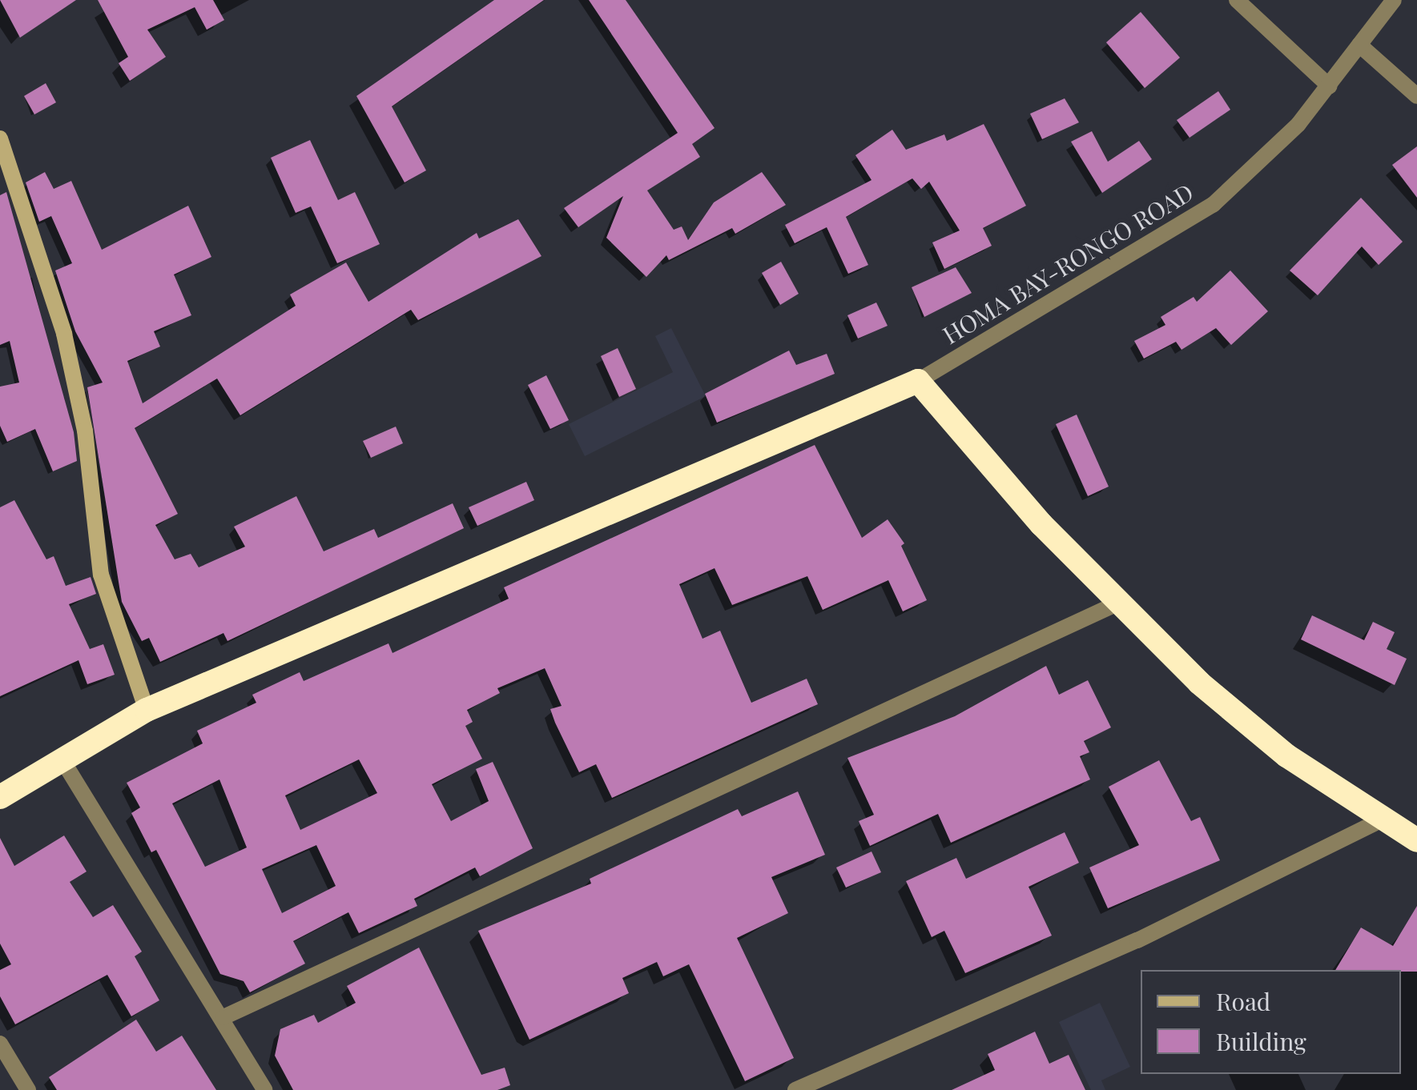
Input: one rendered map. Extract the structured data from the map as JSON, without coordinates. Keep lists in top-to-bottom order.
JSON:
{
  "streets": {
    "street": ["HOMA BAY-RONGO ROAD"]
  },
  "legend": ["Road", "Building"]
}
